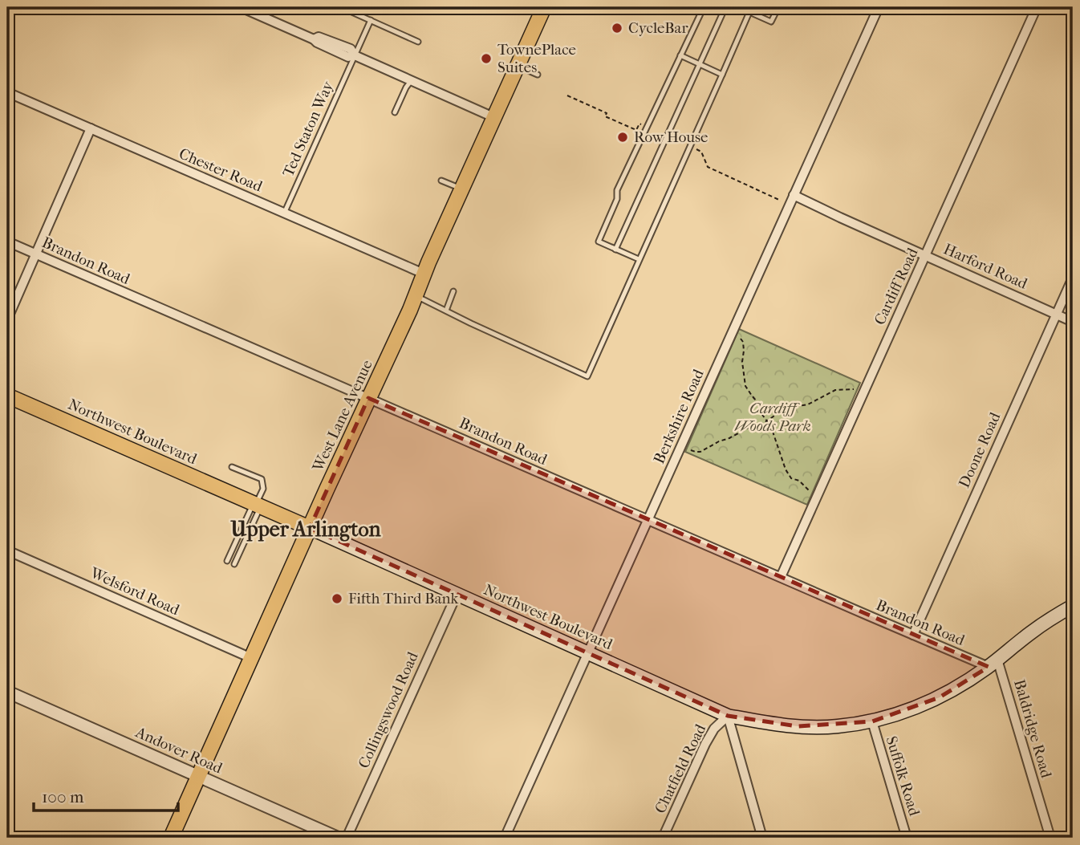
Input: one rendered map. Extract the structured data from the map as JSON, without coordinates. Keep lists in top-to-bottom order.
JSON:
{
  "streets": {
    "main road": ["West Lane Avenue", "Northwest Boulevard"],
    "street": [
      "Chester Road",
      "Brandon Road",
      "Harford Road",
      "Cardiff Road",
      "Berkshire Road",
      "Doone Road",
      "Welsford Road",
      "Collingswood Road",
      "Baldridge Road",
      "Andover Road",
      "Chatfield Road",
      "Suffolk Road"
    ],
    "lane": ["Ted Staton Way"]
  },
  "crossings": [
    ["Ted Staton Way", "Chester Road"],
    ["Chester Road", "West Lane Avenue"],
    ["Brandon Road", "Cardiff Road"],
    ["Brandon Road", "West Lane Avenue"],
    ["Brandon Road", "Berkshire Road"],
    ["Brandon Road", "Northwest Boulevard"],
    ["Brandon Road", "Doone Road"],
    ["Brandon Road", "Baldridge Road"],
    ["Harford Road", "Cardiff Road"],
    ["Harford Road", "Berkshire Road"],
    ["Harford Road", "Doone Road"],
    ["West Lane Avenue", "Northwest Boulevard"],
    ["West Lane Avenue", "Welsford Road"],
    ["West Lane Avenue", "Andover Road"],
    ["Berkshire Road", "Northwest Boulevard"],
    ["Northwest Boulevard", "Collingswood Road"],
    ["Northwest Boulevard", "Baldridge Road"],
    ["Northwest Boulevard", "Chatfield Road"],
    ["Northwest Boulevard", "Suffolk Road"]
  ],
  "districts": ["Upper Arlington"],
  "parks": ["Cardiff Woods Park"],
  "places": [
    "CycleBar",
    "TownePlace Suites",
    "Row House",
    "Fifth Third Bank"
  ],
  "scale_bar": "100 m"
}
